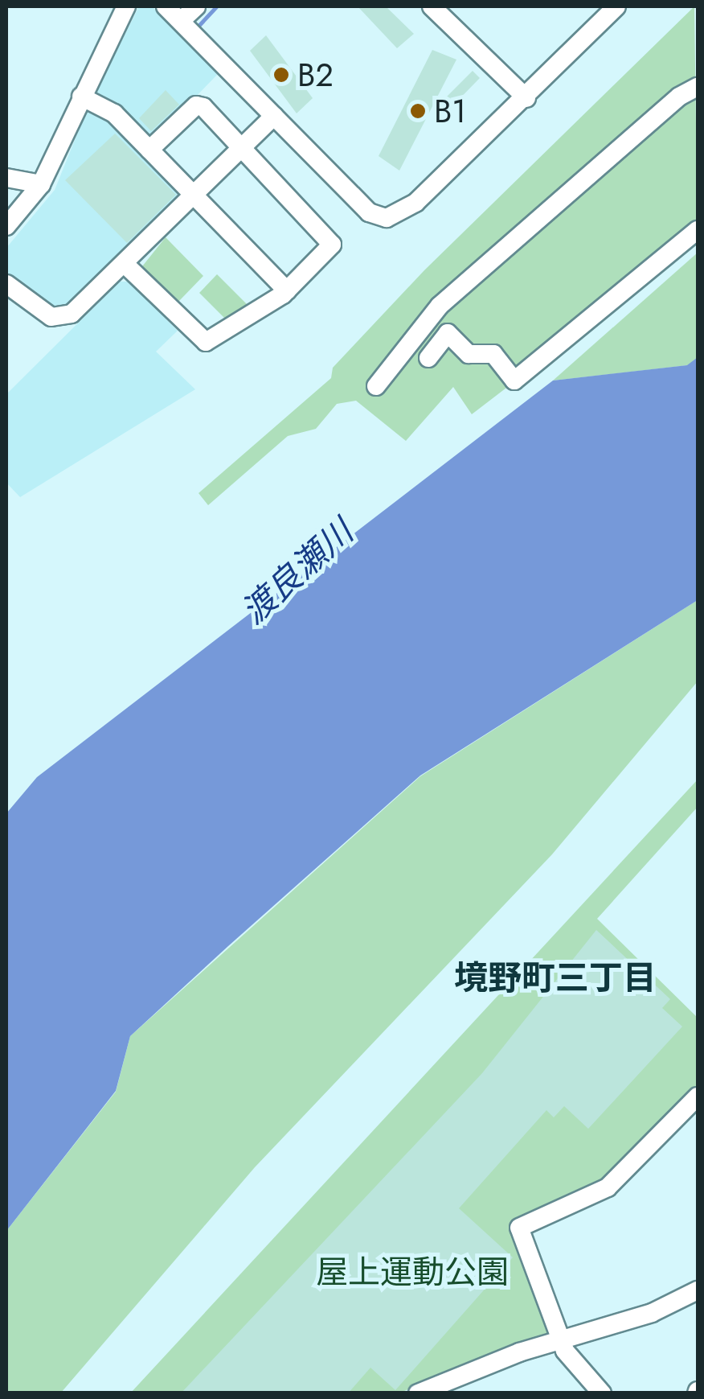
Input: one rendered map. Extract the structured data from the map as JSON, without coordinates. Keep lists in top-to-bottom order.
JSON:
{
  "districts": ["境野町三丁目"],
  "water": ["渡良瀬川"],
  "parks": ["屋上運動公園"],
  "places": ["B2", "B1"]
}
